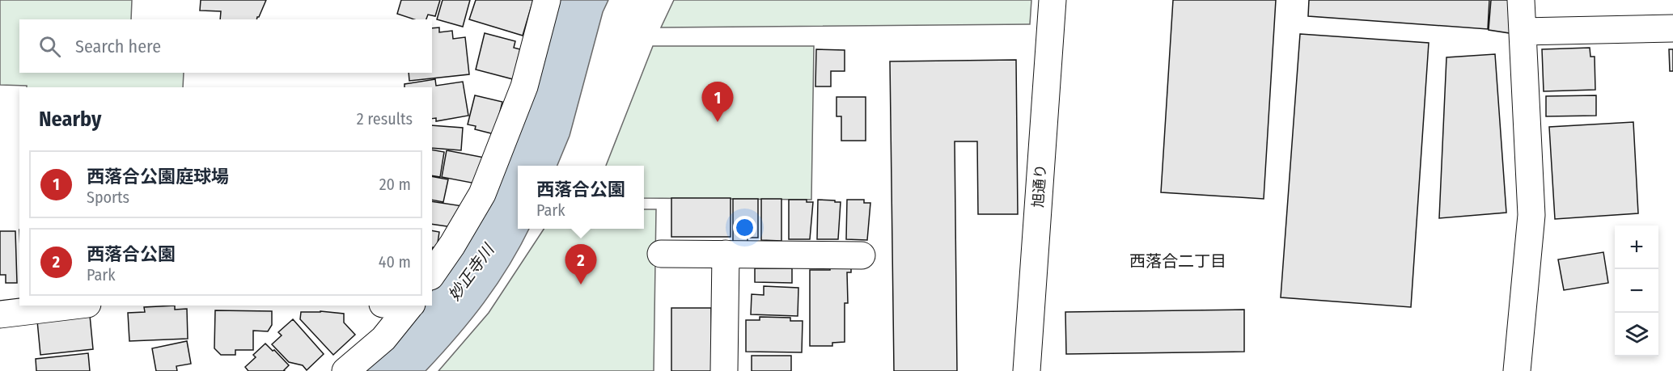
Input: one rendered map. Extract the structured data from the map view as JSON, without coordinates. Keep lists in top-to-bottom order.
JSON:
{
  "streets": {
    "street": ["旭通り"]
  },
  "districts": ["西落合二丁目"],
  "water": ["妙正寺川"],
  "page": {
    "search": "Search here",
    "pins": ["1", "2"],
    "heading": ["Nearby", "2 results"],
    "list": [
      {
        "mark": "1",
        "name": "西落合公園庭球場",
        "note": "Sports",
        "value": "20 m"
      },
      {
        "mark": "2",
        "name": "西落合公園",
        "note": "Park",
        "value": "40 m"
      }
    ],
    "popup": ["西落合公園", "Park"],
    "map_buttons": ["+", "−"]
  }
}
